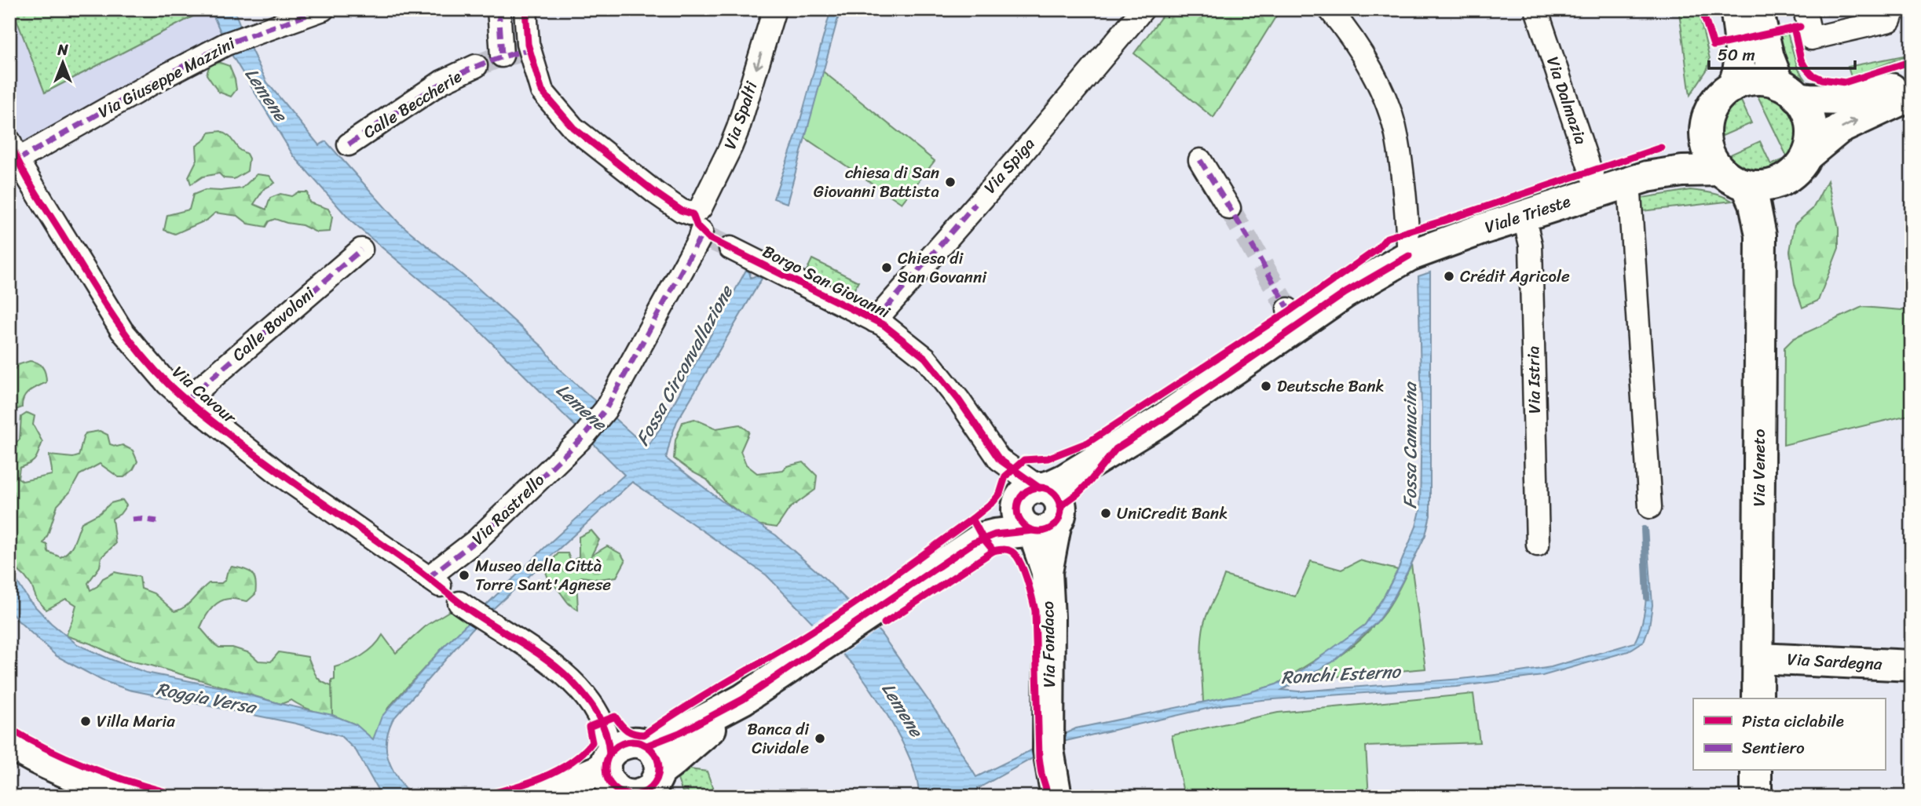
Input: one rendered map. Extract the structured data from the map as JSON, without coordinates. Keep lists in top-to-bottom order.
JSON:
{
  "streets": {
    "main road": [
      "Viale Trieste",
      "Via Veneto",
      "Via Fondaco",
      "Via Sardegna"
    ],
    "street": [
      "Via Giuseppe Mazzini",
      "Via Dalmazia",
      "Calle Beccherie",
      "Via Spalti",
      "Via Spiga",
      "Borgo San Giovanni",
      "Calle Bovoloni",
      "Via Istria",
      "Via Cavour",
      "Via Rastrello"
    ]
  },
  "crossings": [
    ["Via Giuseppe Mazzini", "Via Cavour"],
    ["Via Dalmazia", "Viale Trieste"],
    ["Via Spalti", "Via Rastrello"],
    ["Via Spiga", "Borgo San Giovanni"],
    ["Viale Trieste", "Borgo San Giovanni"],
    ["Viale Trieste", "Via Istria"],
    ["Viale Trieste", "Via Veneto"],
    ["Viale Trieste", "Via Fondaco"],
    ["Borgo San Giovanni", "Via Fondaco"],
    ["Calle Bovoloni", "Via Cavour"],
    ["Via Cavour", "Via Rastrello"],
    ["Via Veneto", "Via Sardegna"]
  ],
  "one_way": ["Via Spalti"],
  "water": [
    "Lemene",
    "Fossa Circonvallazione",
    "Fossa Camucina",
    "Ronchi Esterno",
    "Roggia Versa"
  ],
  "places": [
    "chiesa di San Giovanni Battista",
    "Chiesa di San Govanni",
    "Crédit Agricole",
    "Deutsche Bank",
    "UniCredit Bank",
    "Museo della Città Torre Sant'Agnese",
    "Villa Maria",
    "Banca di Cividale"
  ],
  "legend": ["Pista ciclabile", "Sentiero"],
  "scale_bar": "50 m",
  "north": "top"
}
